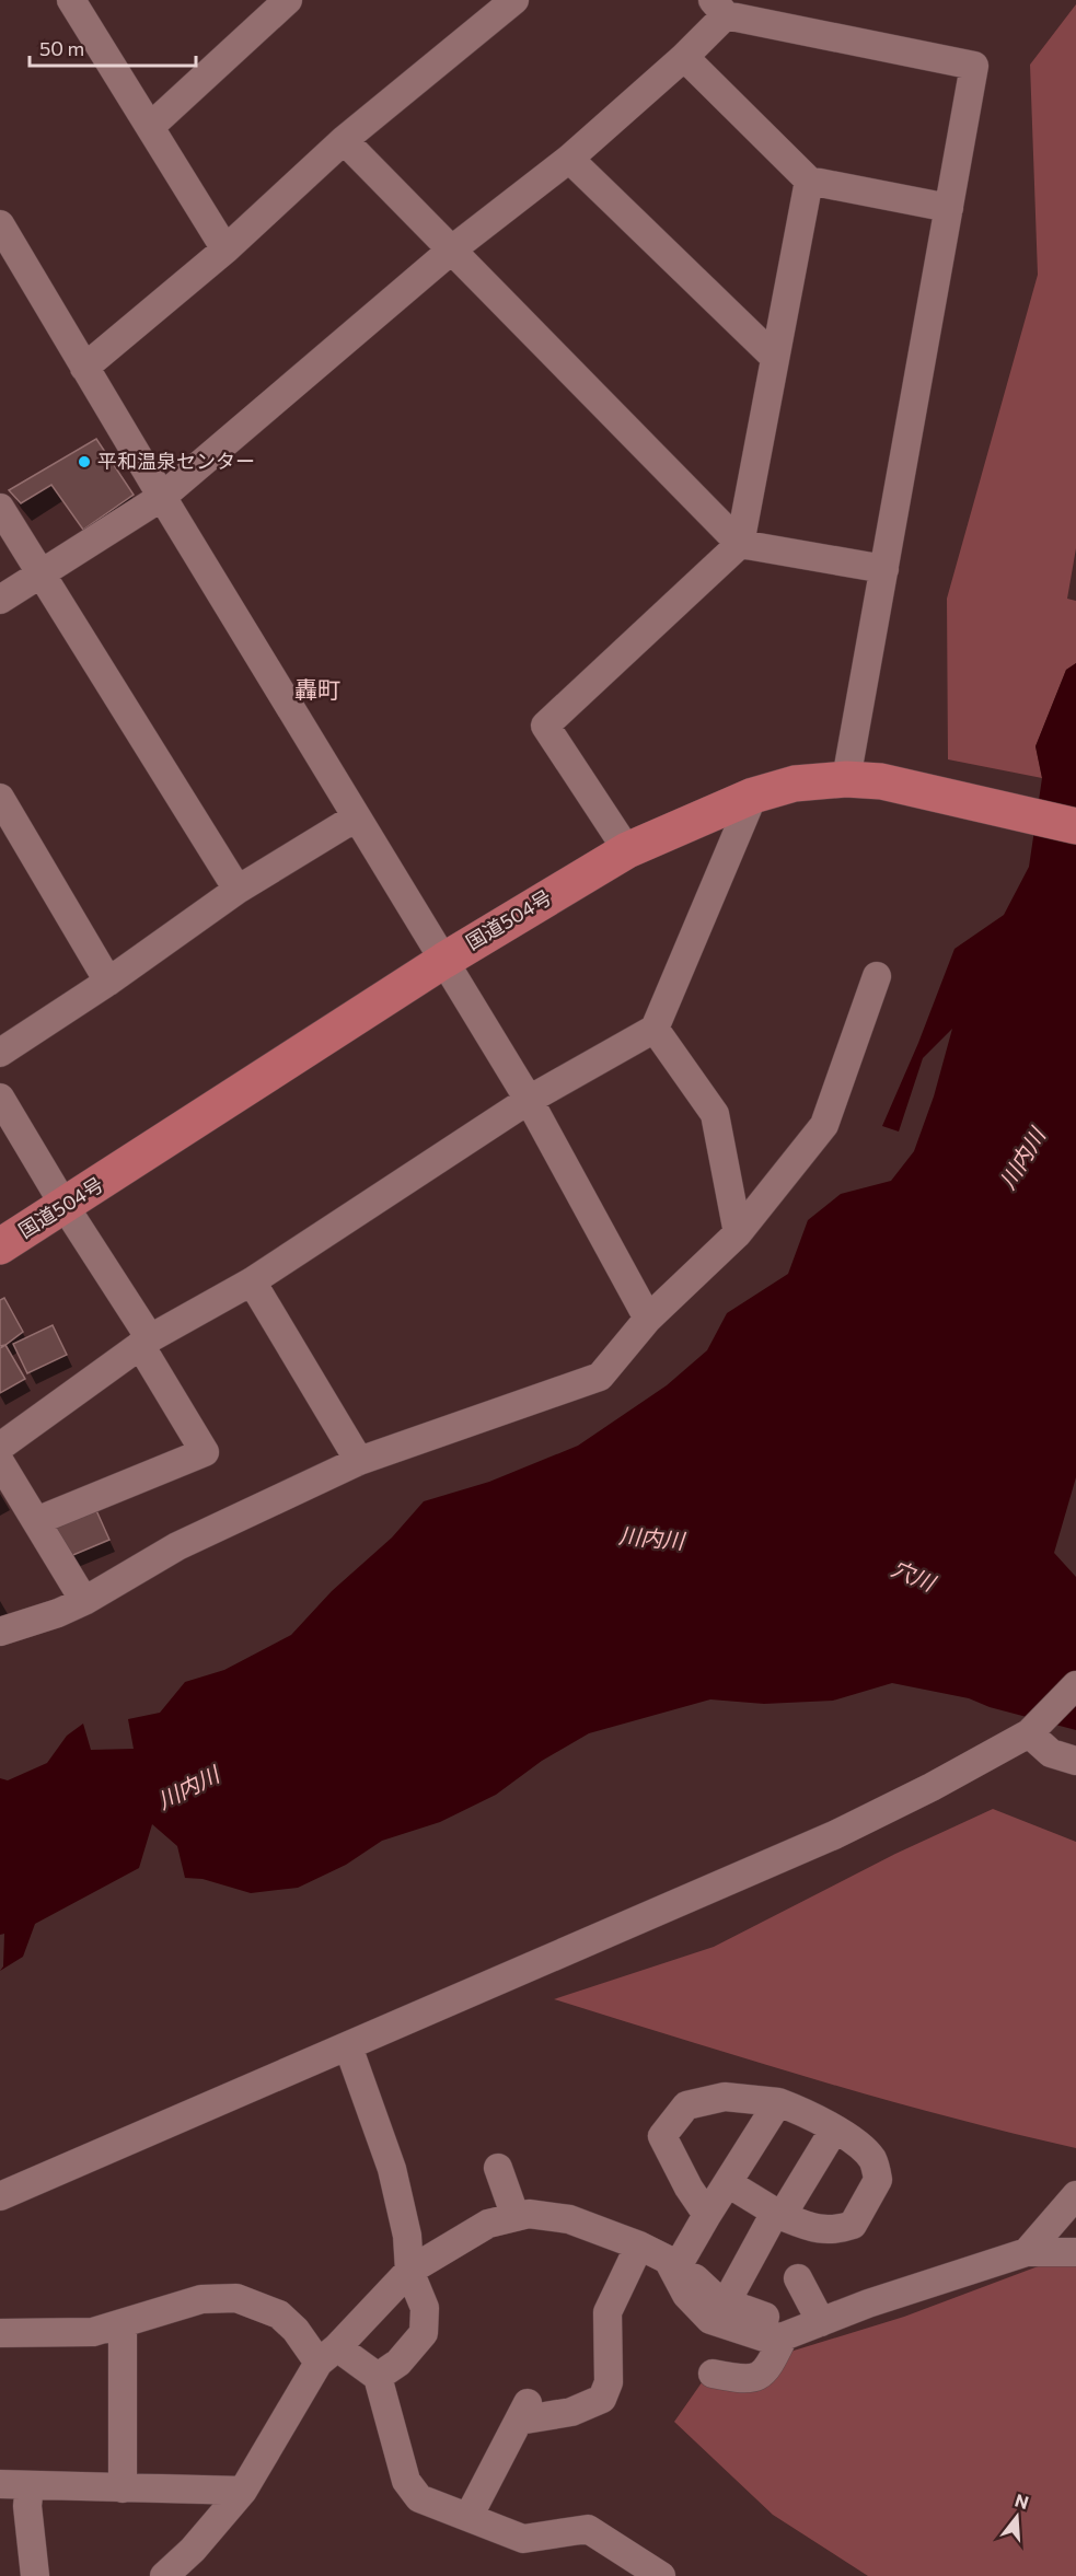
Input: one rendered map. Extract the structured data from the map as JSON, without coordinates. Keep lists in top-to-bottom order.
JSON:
{
  "streets": {
    "highway": ["国道504号"]
  },
  "districts": ["轟町"],
  "water": ["川内川", "穴川"],
  "places": ["平和温泉センター"],
  "scale_bar": "50 m",
  "north": "top"
}
